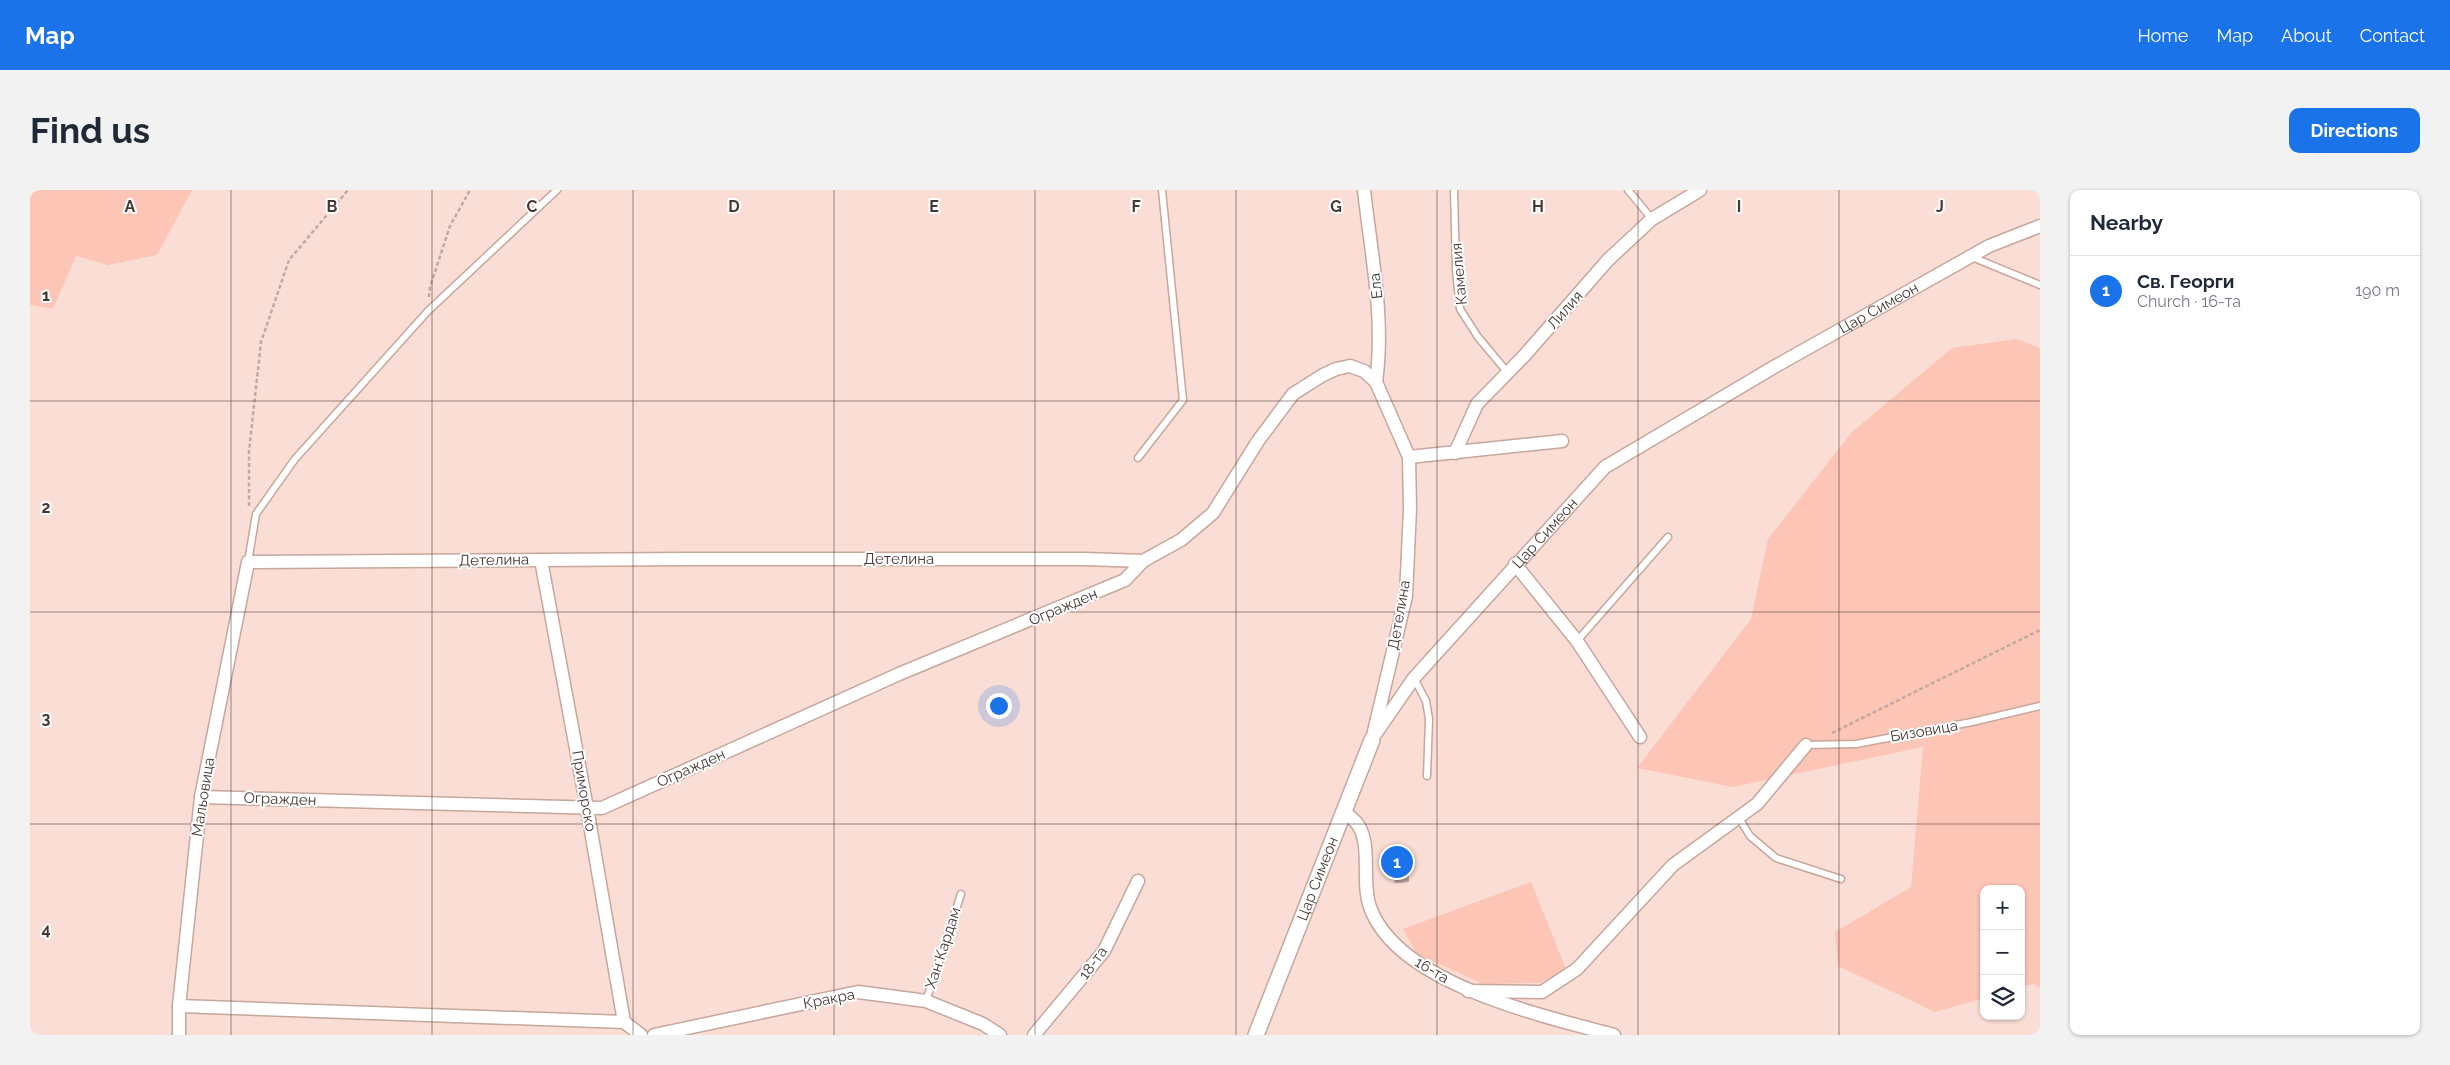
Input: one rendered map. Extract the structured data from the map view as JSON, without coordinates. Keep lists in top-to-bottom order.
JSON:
{
  "streets": {
    "street": [
      "Ела",
      "Цар Симеон",
      "Лилия",
      "Детелина",
      "Огражден",
      "Приморско",
      "Мальовица",
      "18-та",
      "16-та",
      "Кракра"
    ],
    "lane": ["Камелия", "Бизовица", "Хан Кардам"]
  },
  "crossings": [
    ["Камелия", "Лилия"],
    ["Ела", "Детелина"],
    ["Цар Симеон", "Детелина"],
    ["Цар Симеон", "16-та"],
    ["Детелина", "Огражден"],
    ["Детелина", "Приморско"],
    ["Детелина", "Мальовица"],
    ["Огражден", "Приморско"],
    ["Огражден", "Мальовица"],
    ["Хан Кардам", "Кракра"]
  ],
  "page": {
    "header": "Map",
    "nav": [
      "Home",
      "Map",
      "About",
      "Contact"
    ],
    "buttons": "Directions",
    "title": "Find us",
    "heading": "Nearby",
    "list": [
      {
        "mark": "1",
        "name": "Св. Георги",
        "note": "Church · 16-та",
        "value": "190 m"
      }
    ],
    "pins": "1",
    "map_buttons": ["+", "−"]
  },
  "grid": {
    "columns": [
      "A",
      "B",
      "C",
      "D",
      "E",
      "F",
      "G",
      "H",
      "I",
      "J"
    ],
    "rows": [
      "1",
      "2",
      "3",
      "4"
    ]
  }
}
